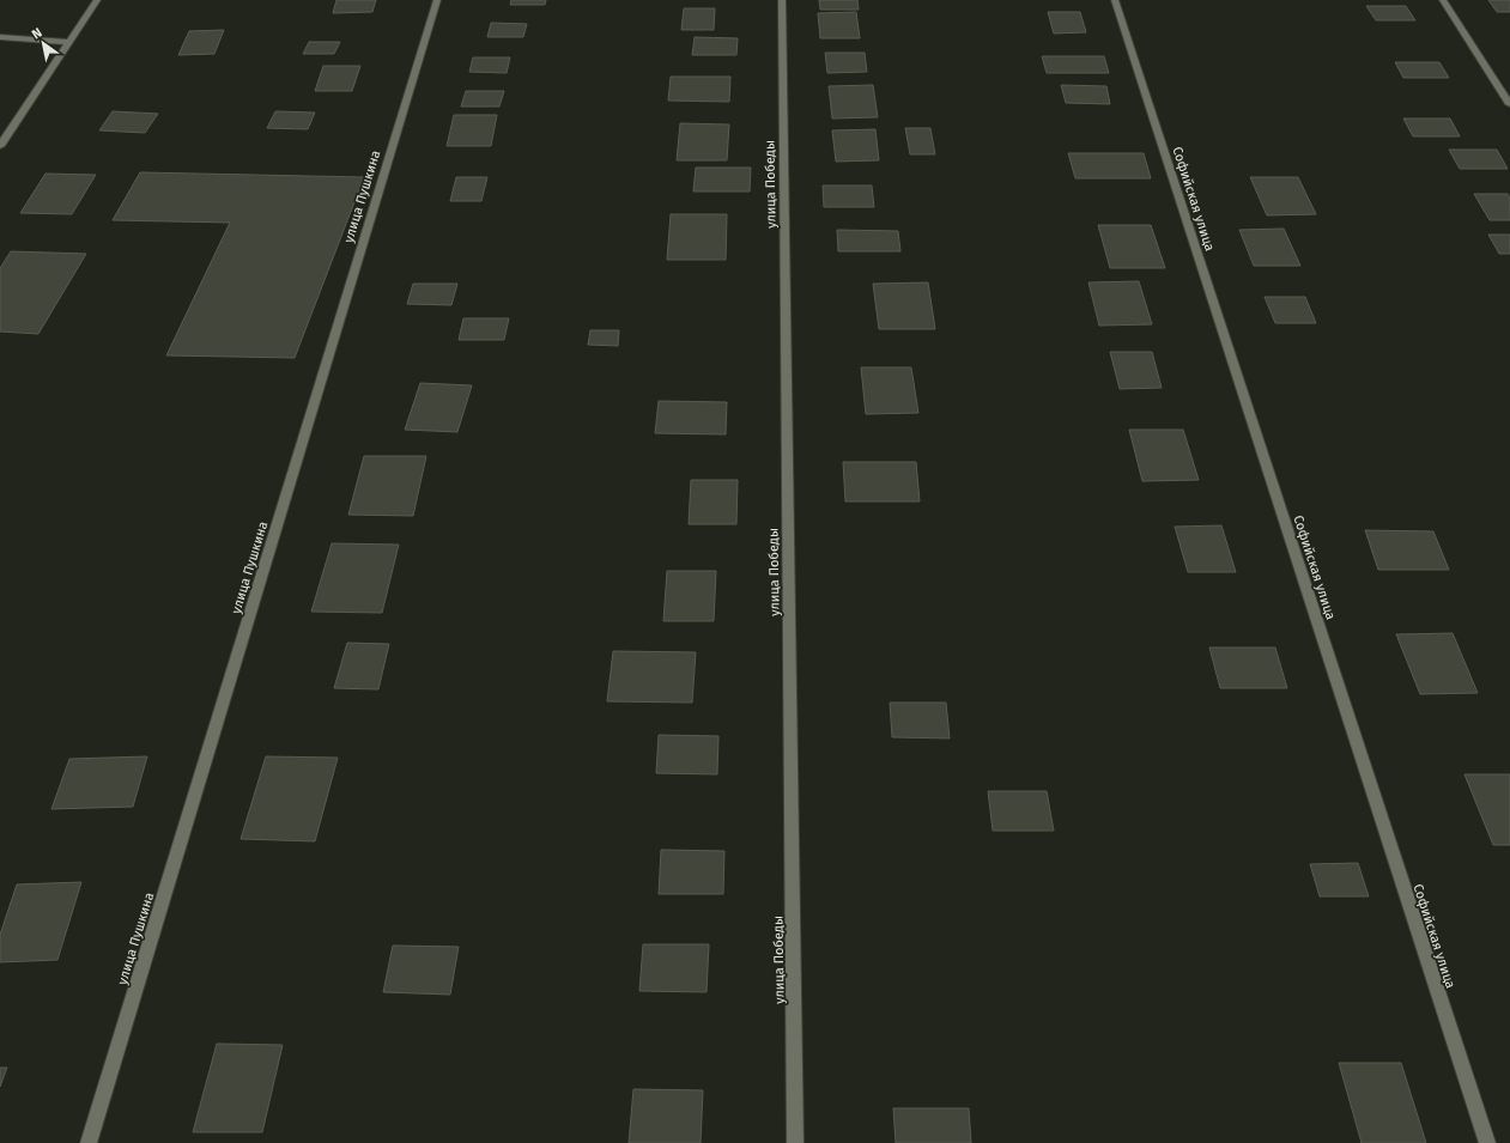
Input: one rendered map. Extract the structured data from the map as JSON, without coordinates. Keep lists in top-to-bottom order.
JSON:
{
  "streets": {
    "street": ["улица Победы", "улица Пушкина", "Софийская улица"]
  },
  "north": "top left"
}
